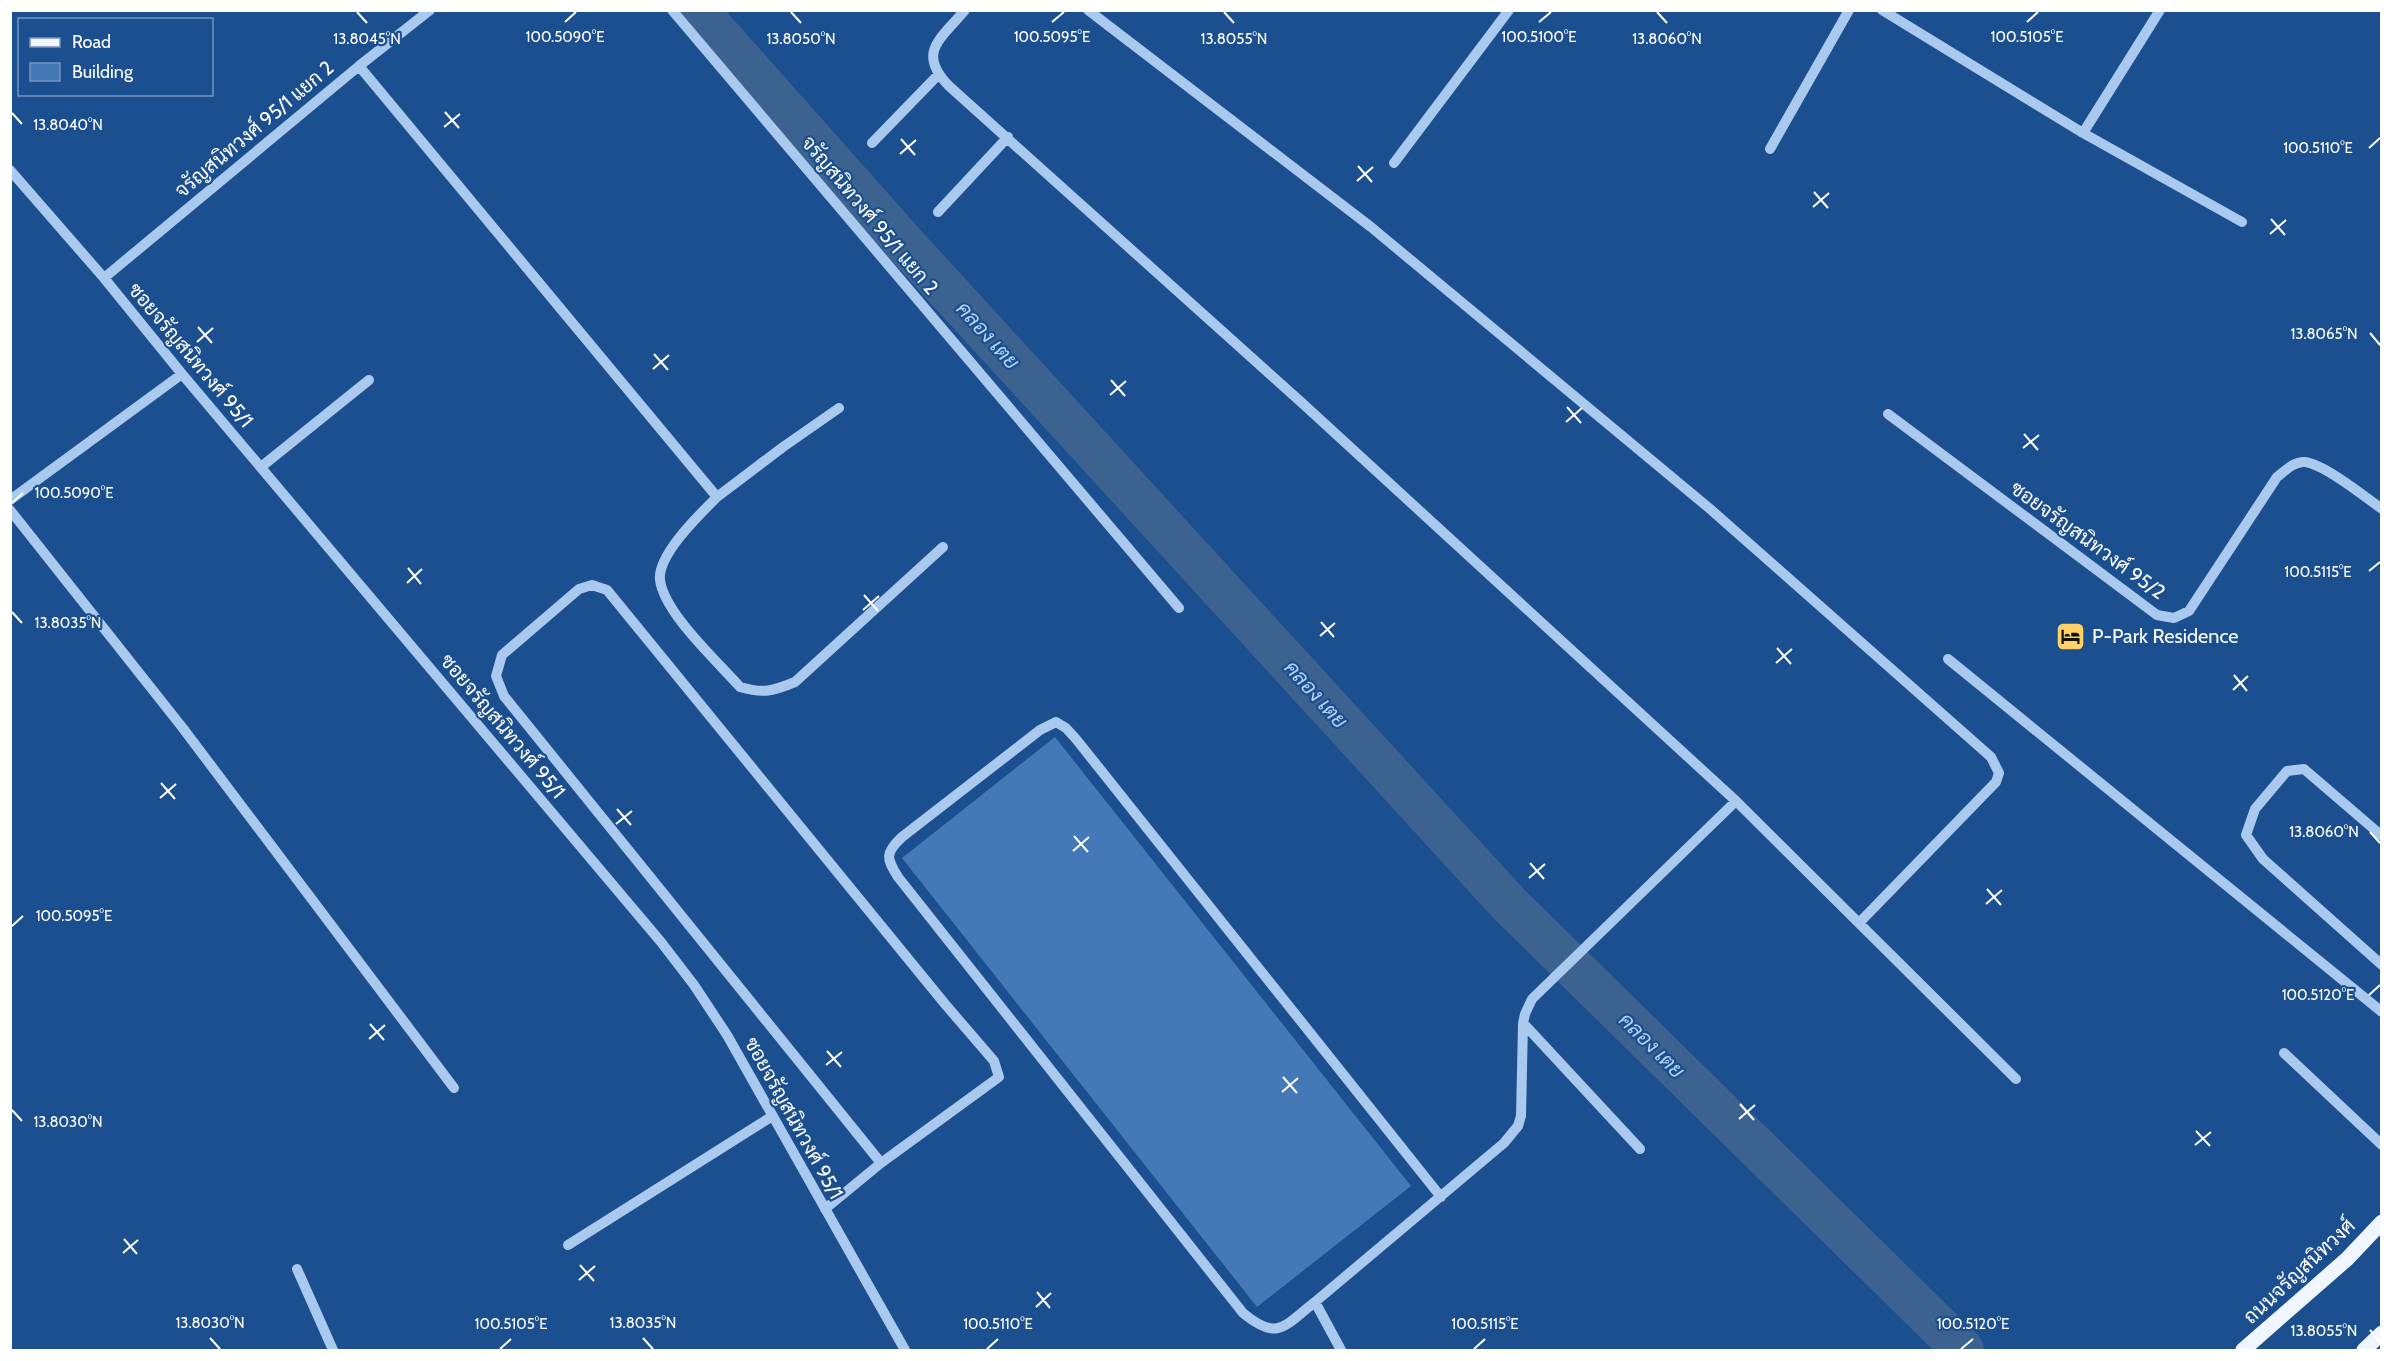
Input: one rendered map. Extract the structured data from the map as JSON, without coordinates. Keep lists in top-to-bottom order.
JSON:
{
  "streets": {
    "main road": ["ถนนจรัญสนิทวงศ์"],
    "street": ["จรัญสนิทวงศ์ 95/1 แยก 2", "ซอยจรัญสนิทวงศ์ 95/1", "ซอยจรัญสนิทวงศ์ 95/2"]
  },
  "crossings": [
    ["จรัญสนิทวงศ์ 95/1 แยก 2", "ซอยจรัญสนิทวงศ์ 95/1"]
  ],
  "water": ["คลอง เตย"],
  "places": {
    "hotel": ["P-Park Residence"]
  },
  "legend": ["Road", "Building"],
  "coordinates": [
    "100.5090°E",
    "100.5095°E",
    "100.5100°E",
    "100.5105°E",
    "13.8045°N",
    "13.8050°N",
    "13.8060°N",
    "13.8055°N",
    "13.8040°N",
    "100.5110°E",
    "13.8065°N",
    "100.5115°E",
    "13.8035°N",
    "100.5120°E",
    "13.8030°N"
  ]
}
